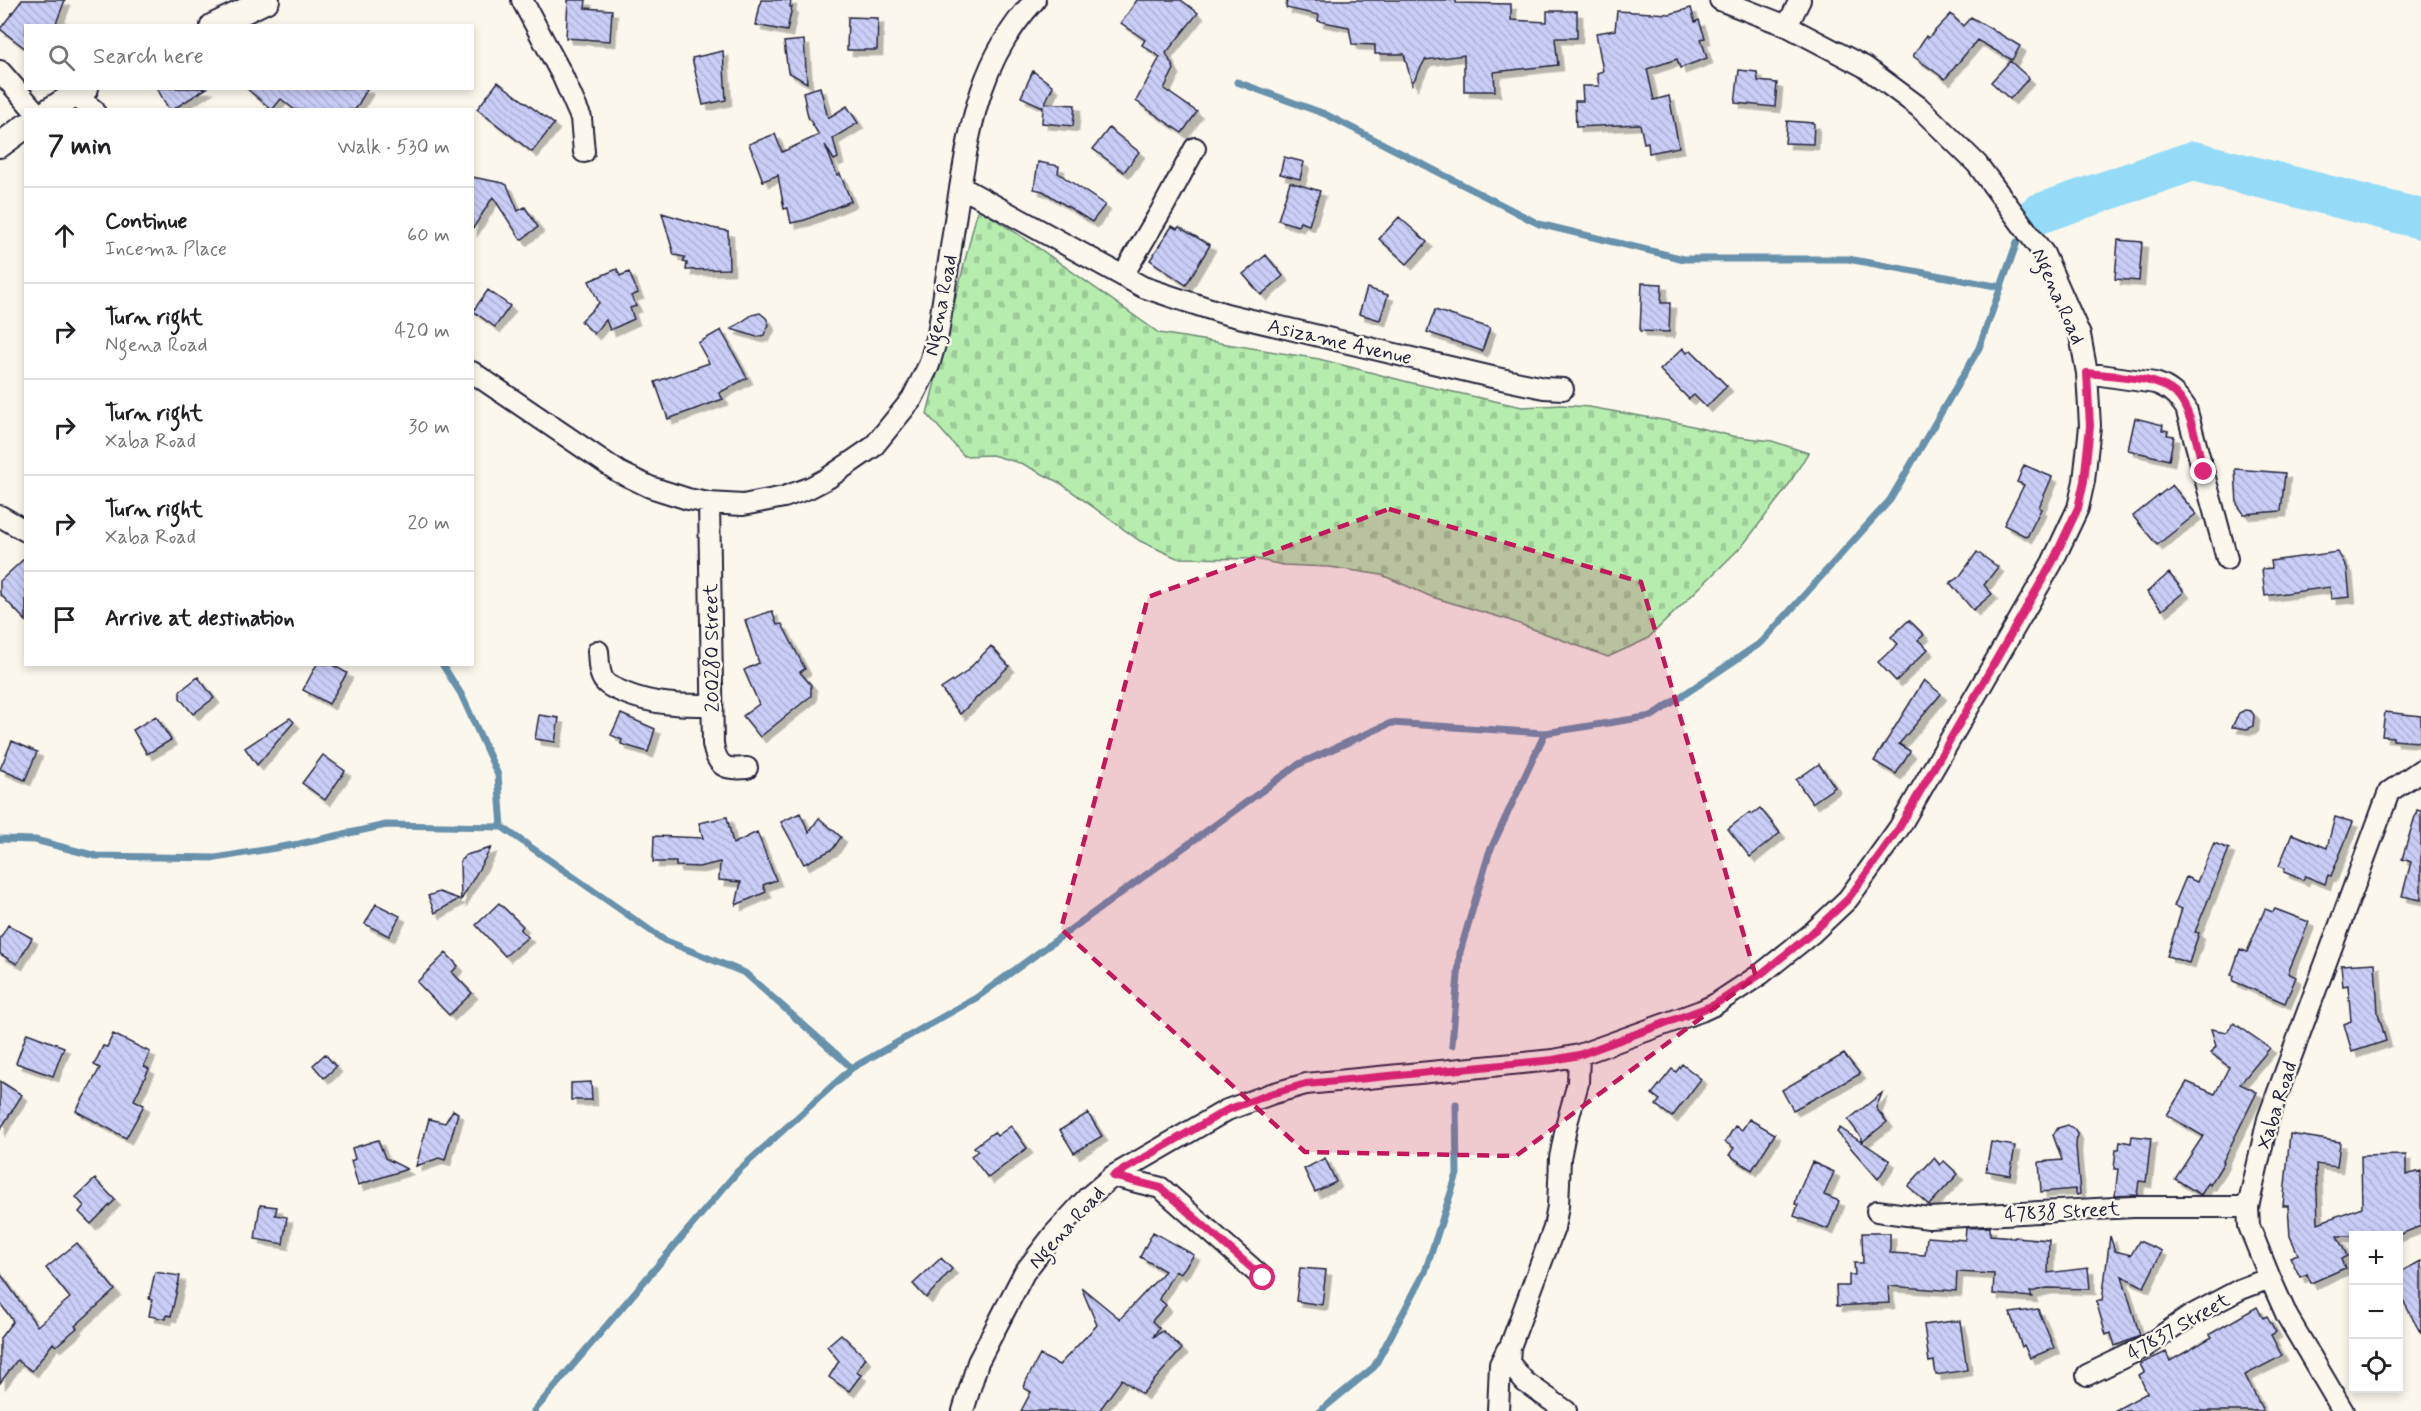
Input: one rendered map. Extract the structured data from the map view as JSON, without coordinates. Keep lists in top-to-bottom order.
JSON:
{
  "streets": {
    "street": [
      "Ngena Road",
      "Asizame Avenue",
      "200280 Street",
      "Xaba Road",
      "47838 Street",
      "47837 Street"
    ]
  },
  "crossings": [
    ["Ngena Road", "Asizame Avenue"],
    ["Ngena Road", "200280 Street"],
    ["Xaba Road", "47838 Street"],
    ["Xaba Road", "47837 Street"]
  ],
  "page": {
    "search": "Search here",
    "heading": ["7 min", "Walk · 530 m"],
    "list": [
      ["Continue", "Incema Place", "60 m"],
      ["Turn right", "Ngena Road", "420 m"],
      ["Turn right", "Xaba Road", "30 m"],
      ["Turn right", "Xaba Road", "20 m"],
      "Arrive at destination"
    ],
    "map_buttons": ["+", "−"]
  }
}
